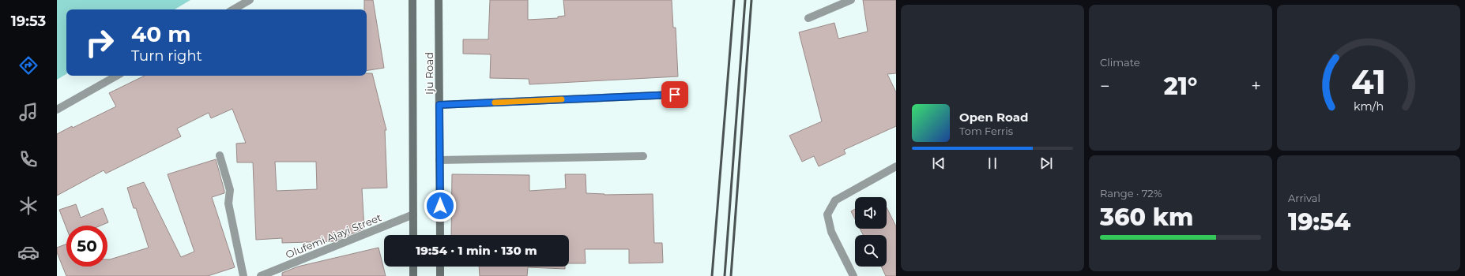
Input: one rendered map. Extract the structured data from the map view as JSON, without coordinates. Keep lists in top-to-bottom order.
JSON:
{
  "streets": {
    "main road": ["Iju Road"],
    "street": ["Olufemi Ajayi Street"]
  },
  "crossings": [
    ["Iju Road", "Olufemi Ajayi Street"]
  ],
  "page": {
    "tabs": "19:53",
    "tile": [
      "Climate",
      ["Range · 72%", "360 km"],
      ["Arrival", "19:54"]
    ],
    "turn": ["40 m", "Turn right"],
    "heat": ["−", "21°", "+"],
    "song": ["Open Road", "Tom Ferris"],
    "limit": "50",
    "trip": "19:54 · 1 min · 130 m",
    "gauge": ["41", "km/h"]
  }
}
